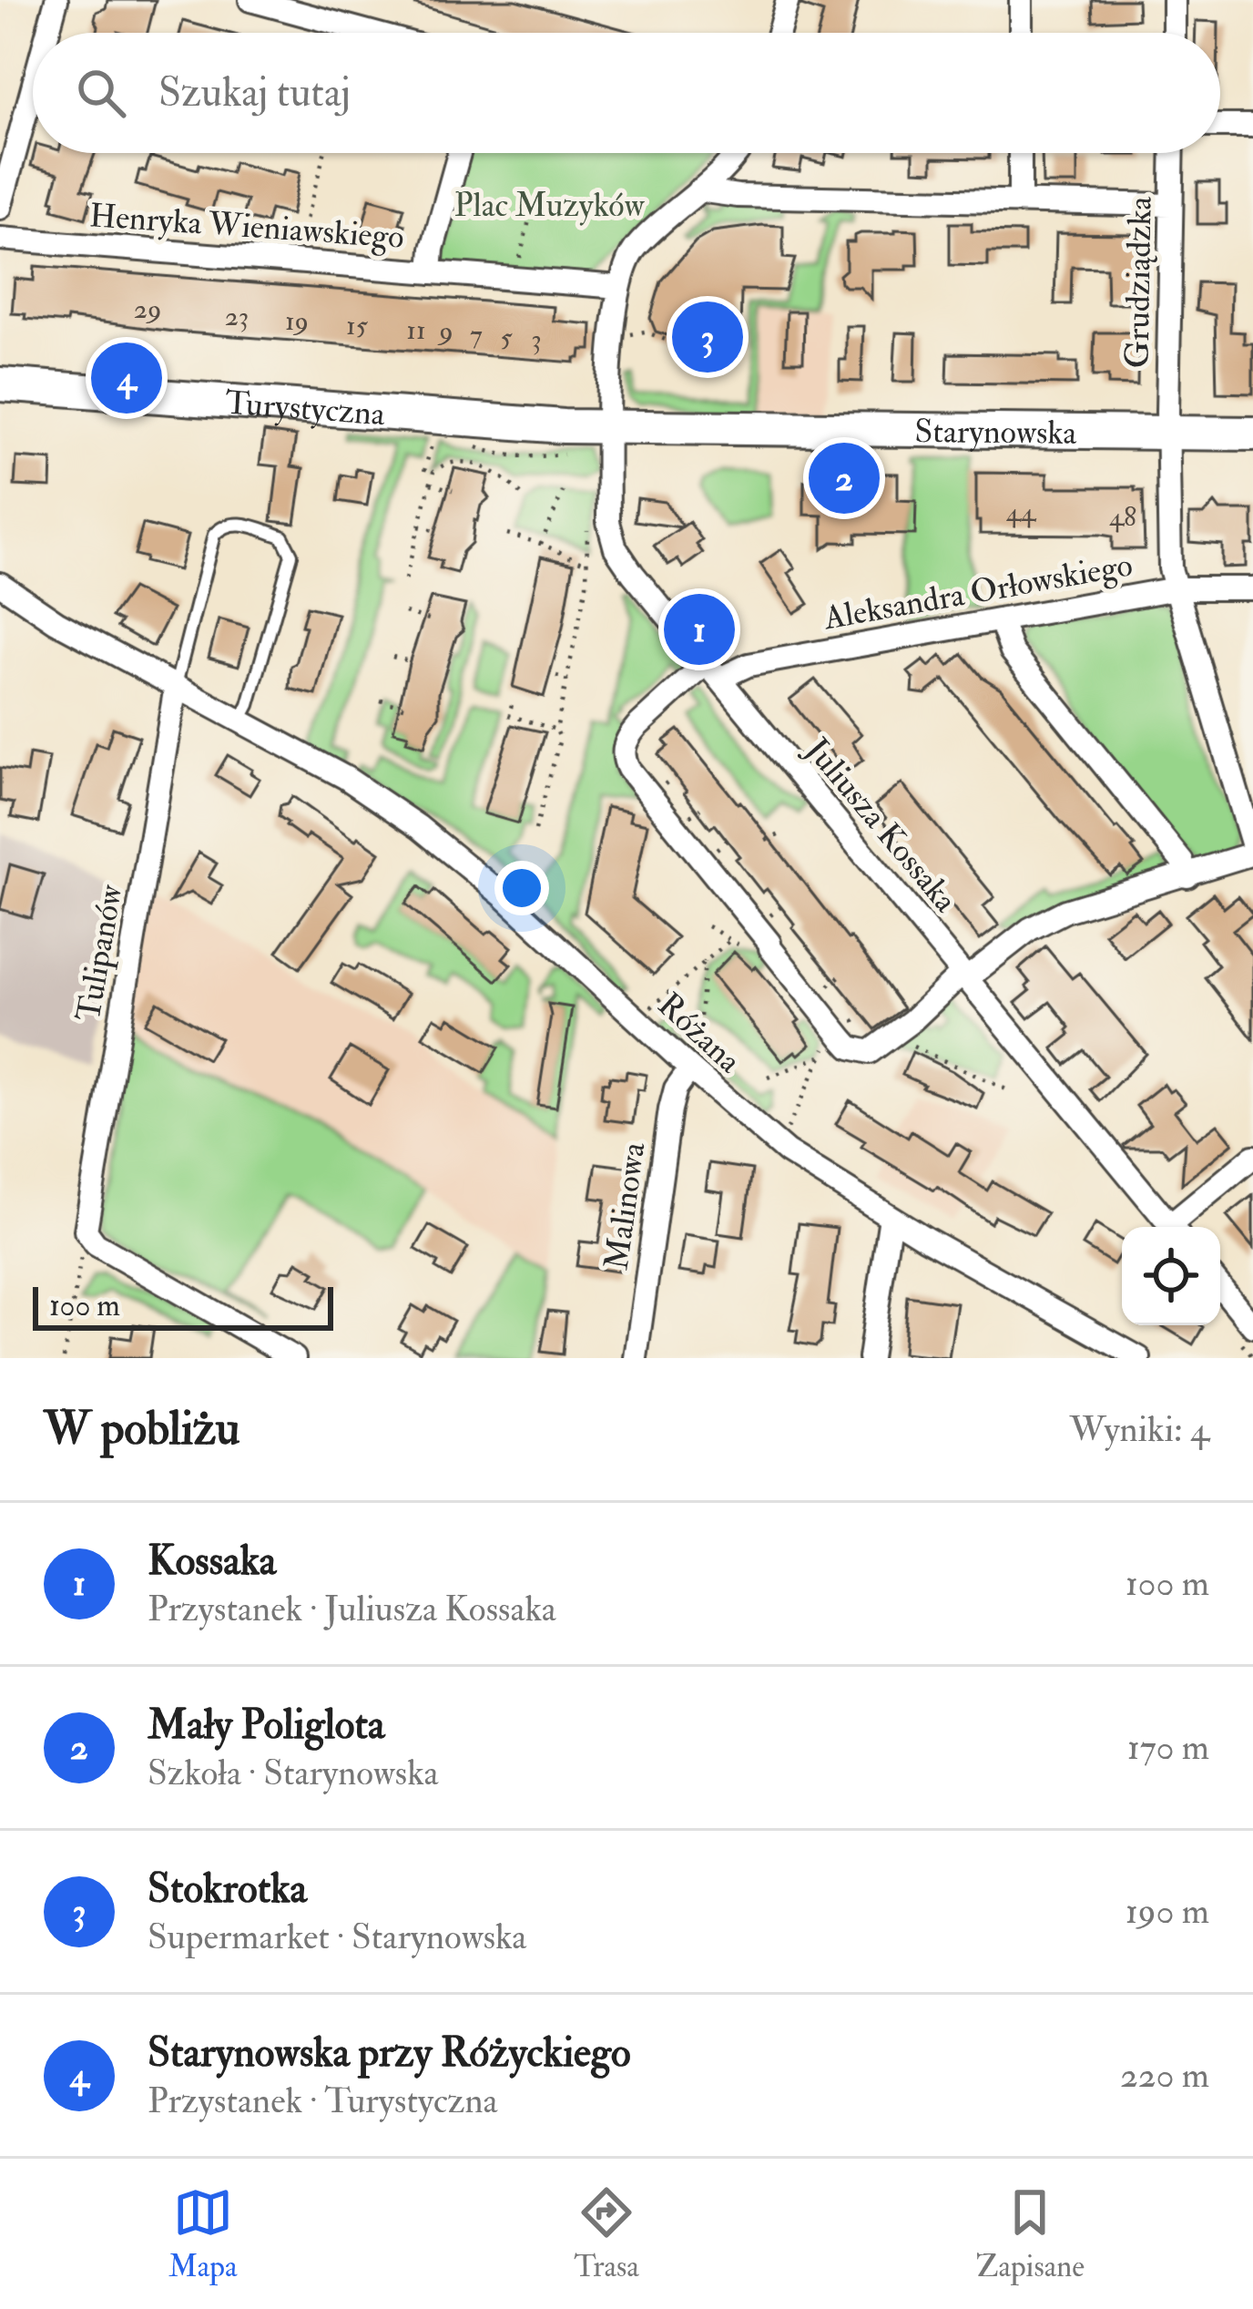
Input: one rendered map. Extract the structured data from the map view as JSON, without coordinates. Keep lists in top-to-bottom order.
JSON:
{
  "streets": {
    "street": [
      "Henryka Wieniawskiego",
      "Grudziądzka",
      "Turystyczna",
      "Starynowska",
      "Aleksandra Orłowskiego",
      "Juliusza Kossaka",
      "Tulipanów",
      "Różana",
      "Malinowa"
    ]
  },
  "crossings": [
    ["Henryka Wieniawskiego", "Juliusza Kossaka"],
    ["Grudziądzka", "Starynowska"],
    ["Grudziądzka", "Aleksandra Orłowskiego"],
    ["Turystyczna", "Starynowska"],
    ["Turystyczna", "Juliusza Kossaka"],
    ["Starynowska", "Juliusza Kossaka"],
    ["Aleksandra Orłowskiego", "Juliusza Kossaka"],
    ["Tulipanów", "Różana"],
    ["Różana", "Malinowa"]
  ],
  "parks": ["Plac Muzyków"],
  "house_numbers": [
    "29",
    "23",
    "19",
    "15",
    "11",
    "9",
    "7",
    "5",
    "3",
    "44",
    "48"
  ],
  "scale_bar": "100 m",
  "page": {
    "search": "Szukaj tutaj",
    "pins": [
      "3",
      "4",
      "2",
      "1"
    ],
    "scale": "100 m",
    "heading": ["W pobliżu", "Wyniki: 4"],
    "list": [
      {
        "mark": "1",
        "name": "Kossaka",
        "note": "Przystanek · Juliusza Kossaka",
        "value": "100 m"
      },
      {
        "mark": "2",
        "name": "Mały Poliglota",
        "note": "Szkoła · Starynowska",
        "value": "170 m"
      },
      {
        "mark": "3",
        "name": "Stokrotka",
        "note": "Supermarket · Starynowska",
        "value": "190 m"
      },
      {
        "mark": "4",
        "name": "Starynowska przy Różyckiego",
        "note": "Przystanek · Turystyczna",
        "value": "220 m"
      }
    ],
    "nav": ["Mapa", "Trasa", "Zapisane"]
  }
}
